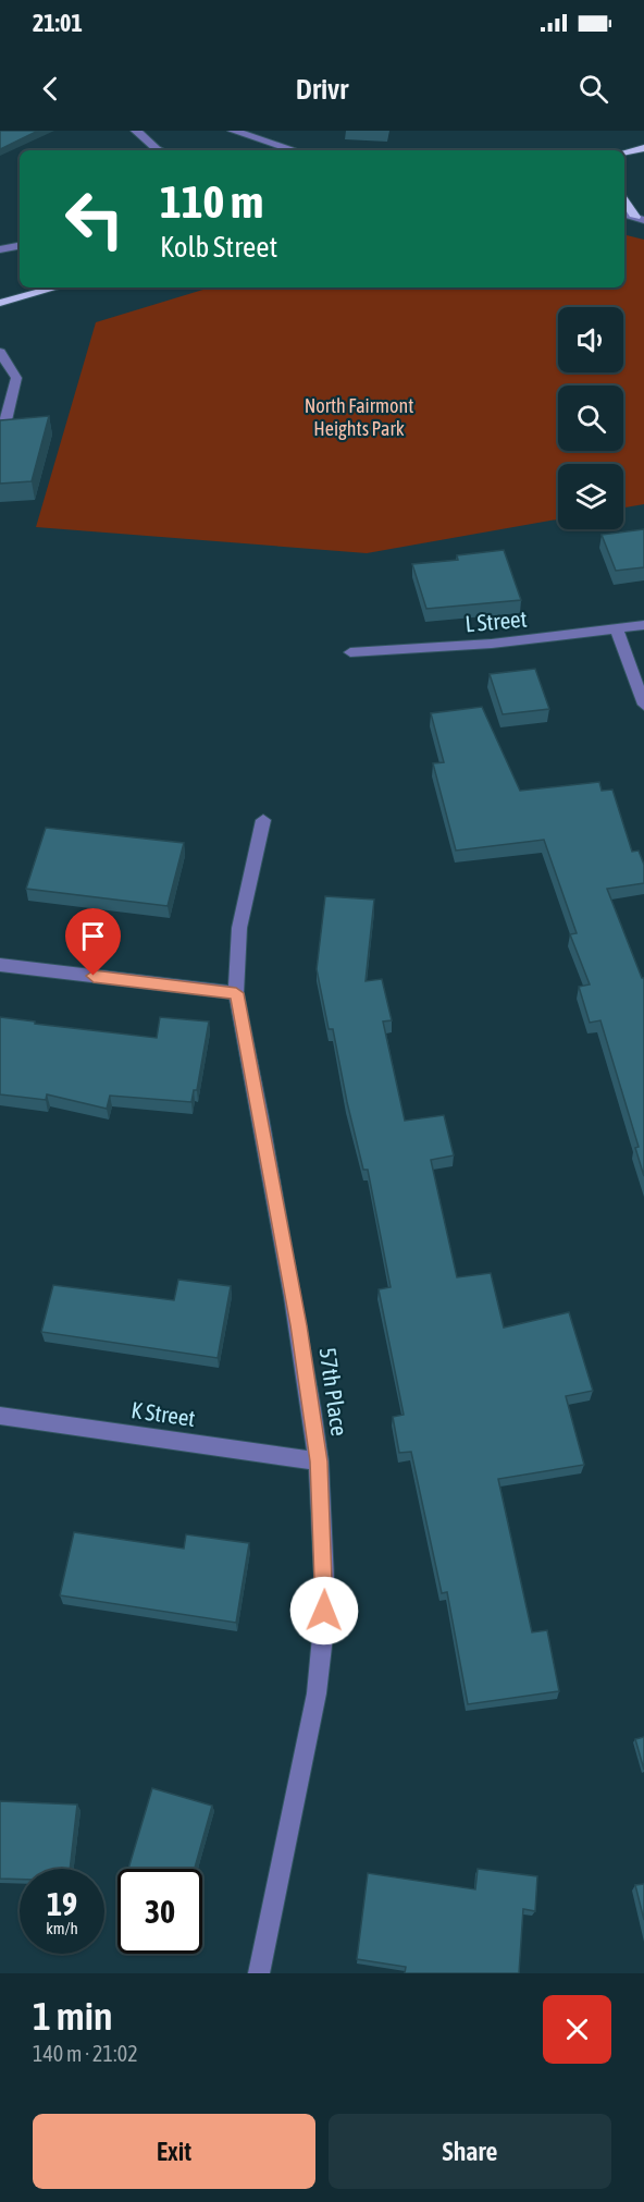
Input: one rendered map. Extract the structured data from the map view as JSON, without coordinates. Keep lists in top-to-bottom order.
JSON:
{
  "streets": {
    "street": ["L Street", "57th Place", "K Street"]
  },
  "crossings": [
    ["57th Place", "K Street"]
  ],
  "parks": ["North Fairmont Heights Park"],
  "page": {
    "status": "21:01",
    "header": "Drivr",
    "turn": ["110 m", "Kolb Street"],
    "speed": "19 km/h",
    "limit": "30",
    "heading": ["1 min", "140 m · 21:02"],
    "buttons": ["Exit", "Share"]
  }
}
